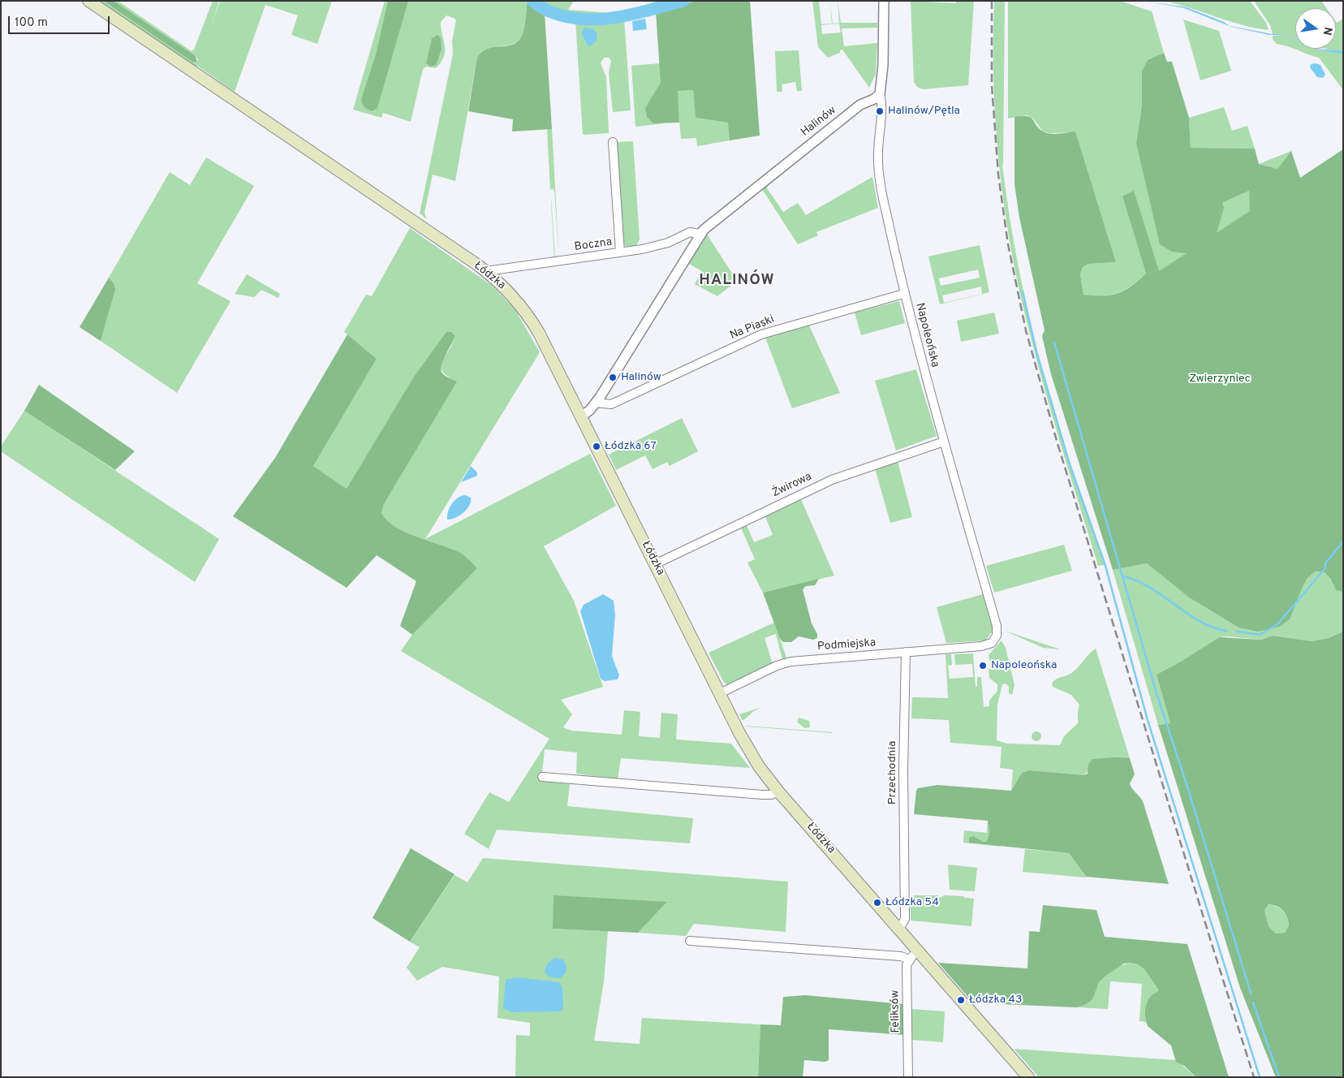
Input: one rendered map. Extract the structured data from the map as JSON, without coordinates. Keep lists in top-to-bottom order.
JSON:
{
  "streets": {
    "main road": ["Łódzka"],
    "street": [
      "Halinów",
      "Boczna",
      "Na Piaski",
      "Napoleońska",
      "Żwirowa",
      "Podmiejska",
      "Przechodnia",
      "Feliksów"
    ]
  },
  "crossings": [
    ["Halinów", "Boczna"],
    ["Halinów", "Łódzka"],
    ["Halinów", "Na Piaski"],
    ["Halinów", "Napoleońska"],
    ["Boczna", "Łódzka"],
    ["Łódzka", "Żwirowa"],
    ["Łódzka", "Podmiejska"],
    ["Łódzka", "Przechodnia"],
    ["Na Piaski", "Napoleońska"],
    ["Napoleońska", "Żwirowa"],
    ["Napoleońska", "Podmiejska"],
    ["Podmiejska", "Przechodnia"]
  ],
  "districts": ["HALINÓW"],
  "parks": ["Zwierzyniec"],
  "places": [
    "Halinów/Pętla",
    "Halinów",
    "Łódzka 67",
    "Napoleońska",
    "Łódzka 54",
    "Łódzka 43"
  ],
  "scale_bar": "100 m",
  "north": "right"
}
